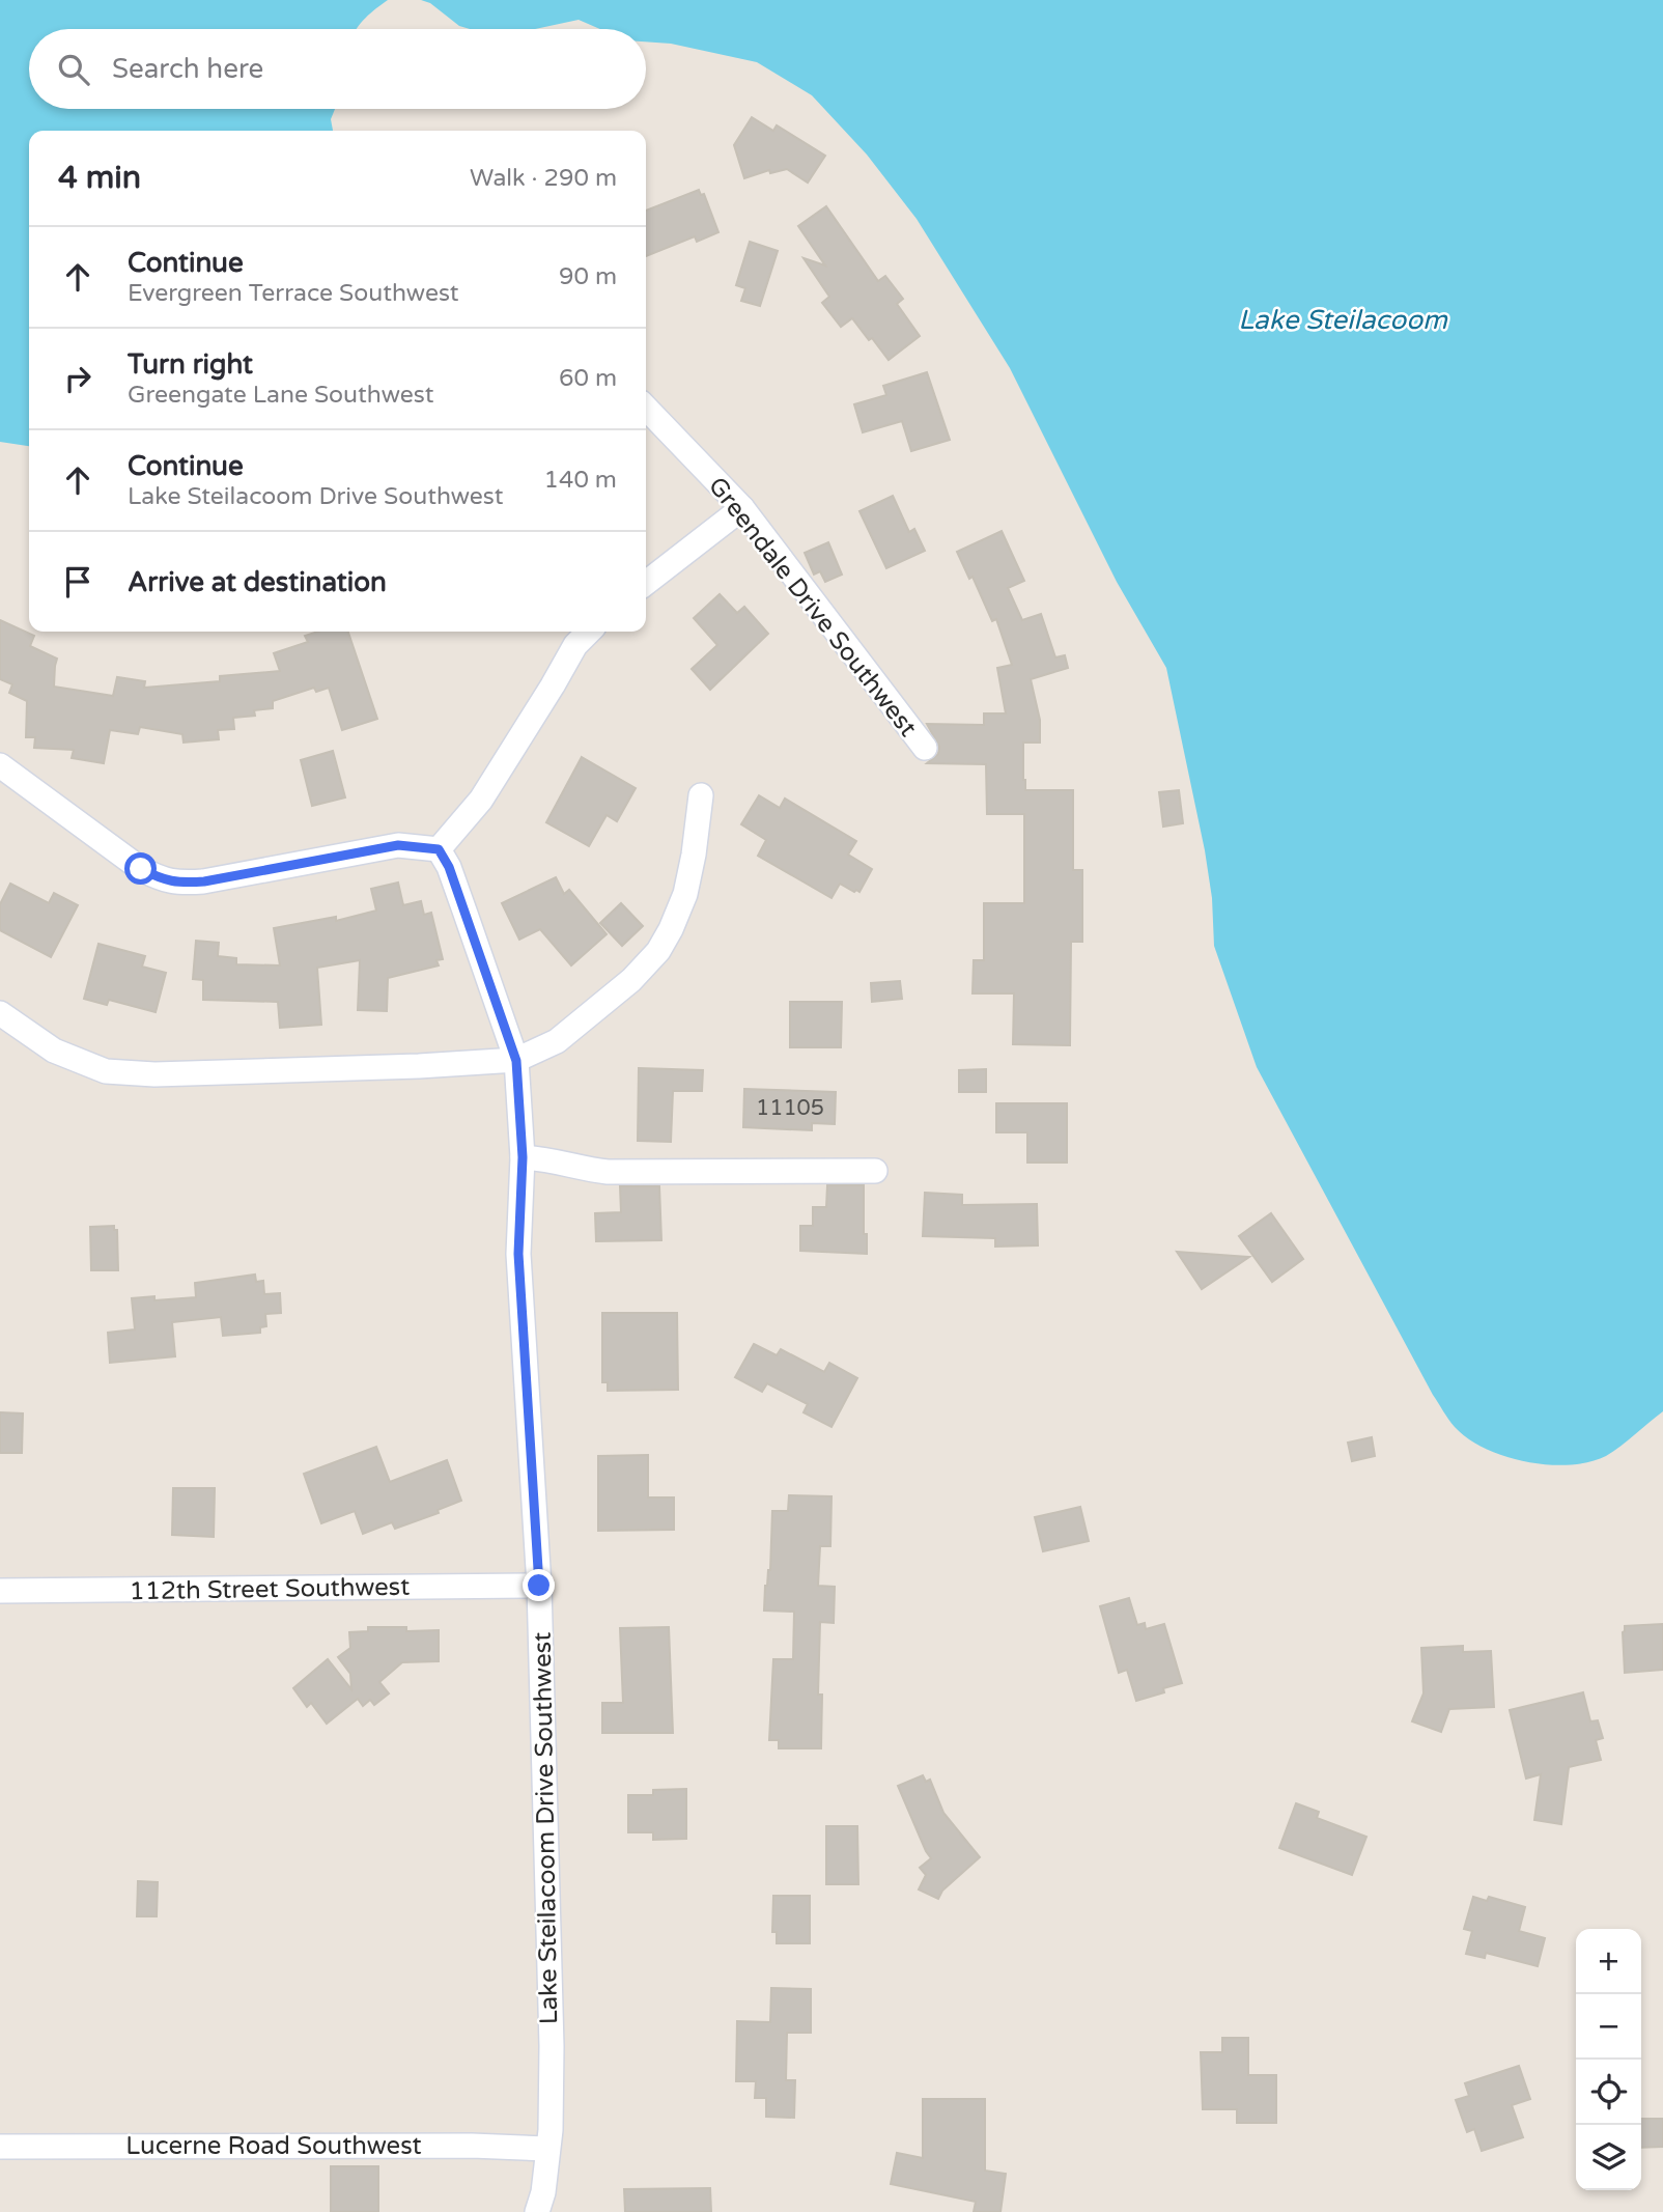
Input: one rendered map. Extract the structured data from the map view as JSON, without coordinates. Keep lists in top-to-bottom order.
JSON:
{
  "streets": {
    "street": [
      "Greendale Drive Southwest",
      "112th Street Southwest",
      "Lake Steilacoom Drive Southwest",
      "Lucerne Road Southwest"
    ]
  },
  "crossings": [
    ["112th Street Southwest", "Lake Steilacoom Drive Southwest"],
    ["Lake Steilacoom Drive Southwest", "Lucerne Road Southwest"]
  ],
  "water": ["Lake Steilacoom"],
  "house_numbers": ["11105"],
  "page": {
    "search": "Search here",
    "heading": ["4 min", "Walk · 290 m"],
    "list": [
      ["Continue", "Evergreen Terrace Southwest", "90 m"],
      ["Turn right", "Greengate Lane Southwest", "60 m"],
      ["Continue", "Lake Steilacoom Drive Southwest", "140 m"],
      "Arrive at destination"
    ],
    "map_buttons": ["+", "−"]
  }
}
